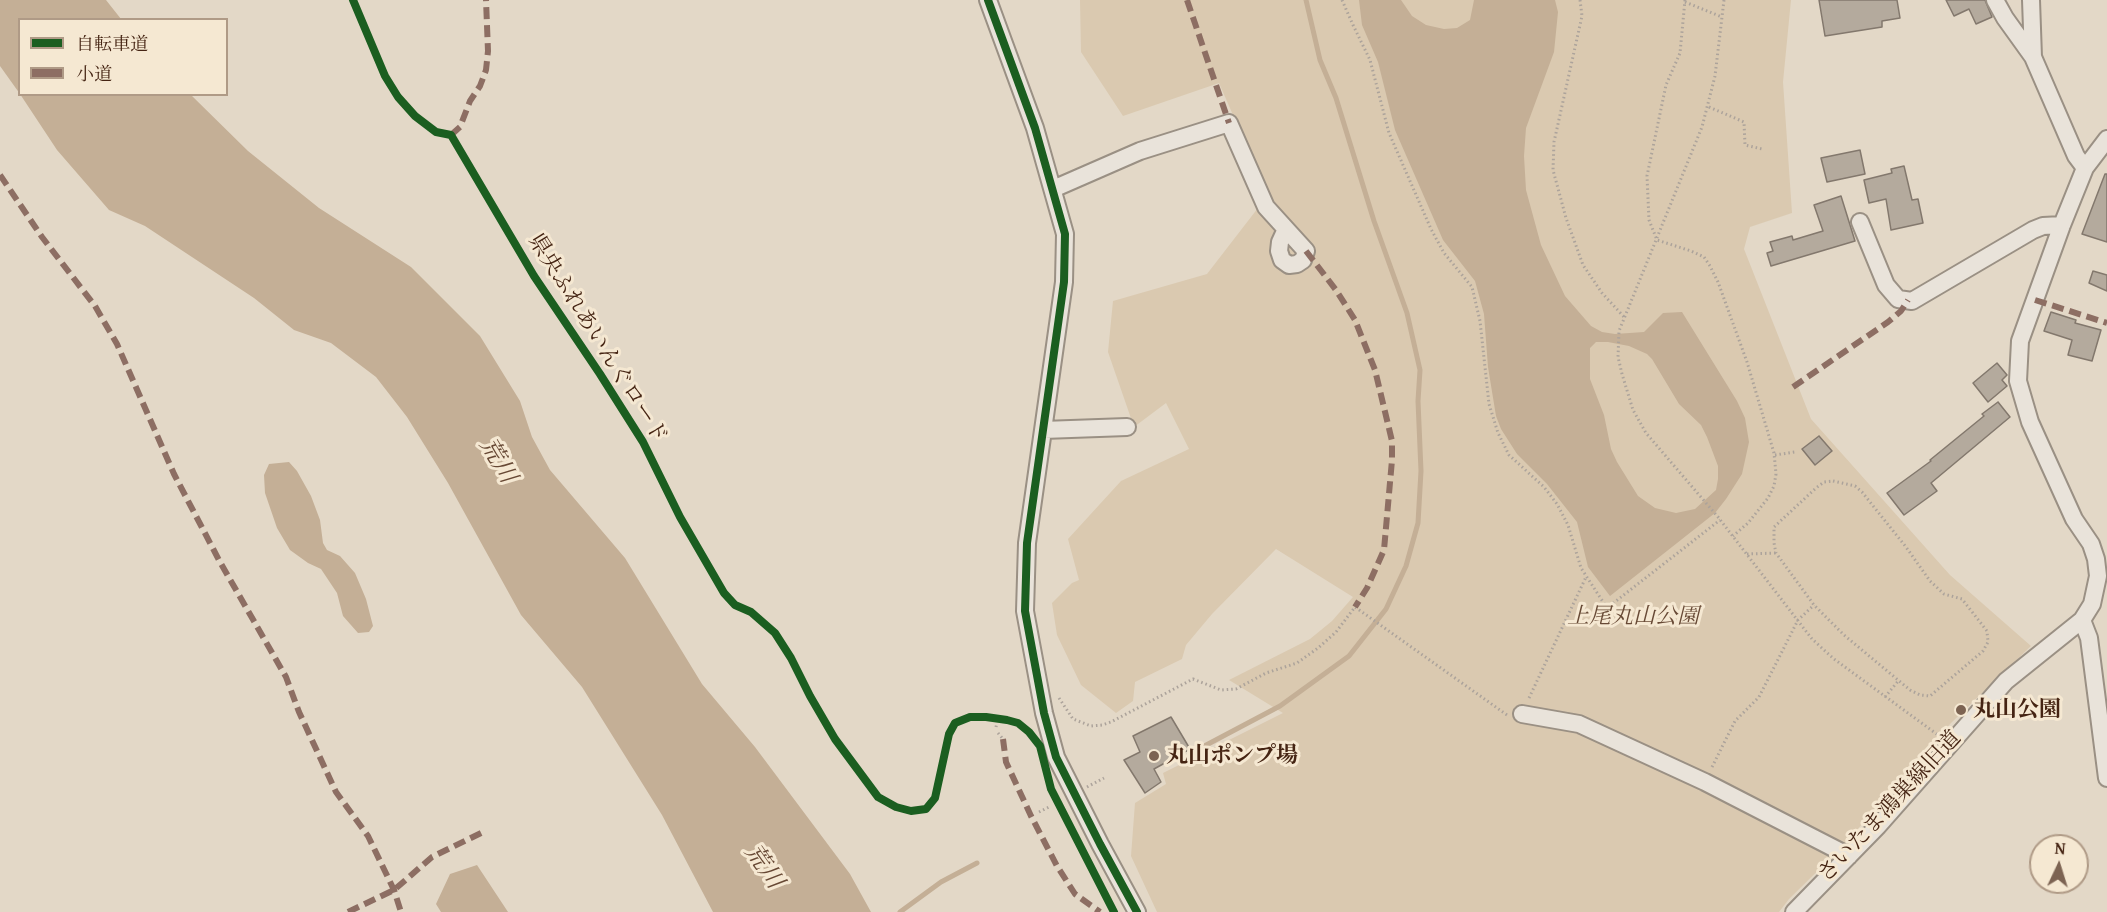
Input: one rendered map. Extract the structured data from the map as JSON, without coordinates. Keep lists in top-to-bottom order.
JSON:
{
  "streets": {
    "street": ["さいたま鴻巣線旧道"],
    "cycle path": ["県央ふれあいんぐロード"]
  },
  "water": ["荒川"],
  "parks": ["上尾丸山公園"],
  "places": ["丸山公園", "丸山ポンプ場"],
  "legend": ["自転車道", "小道"],
  "north": "top"
}
